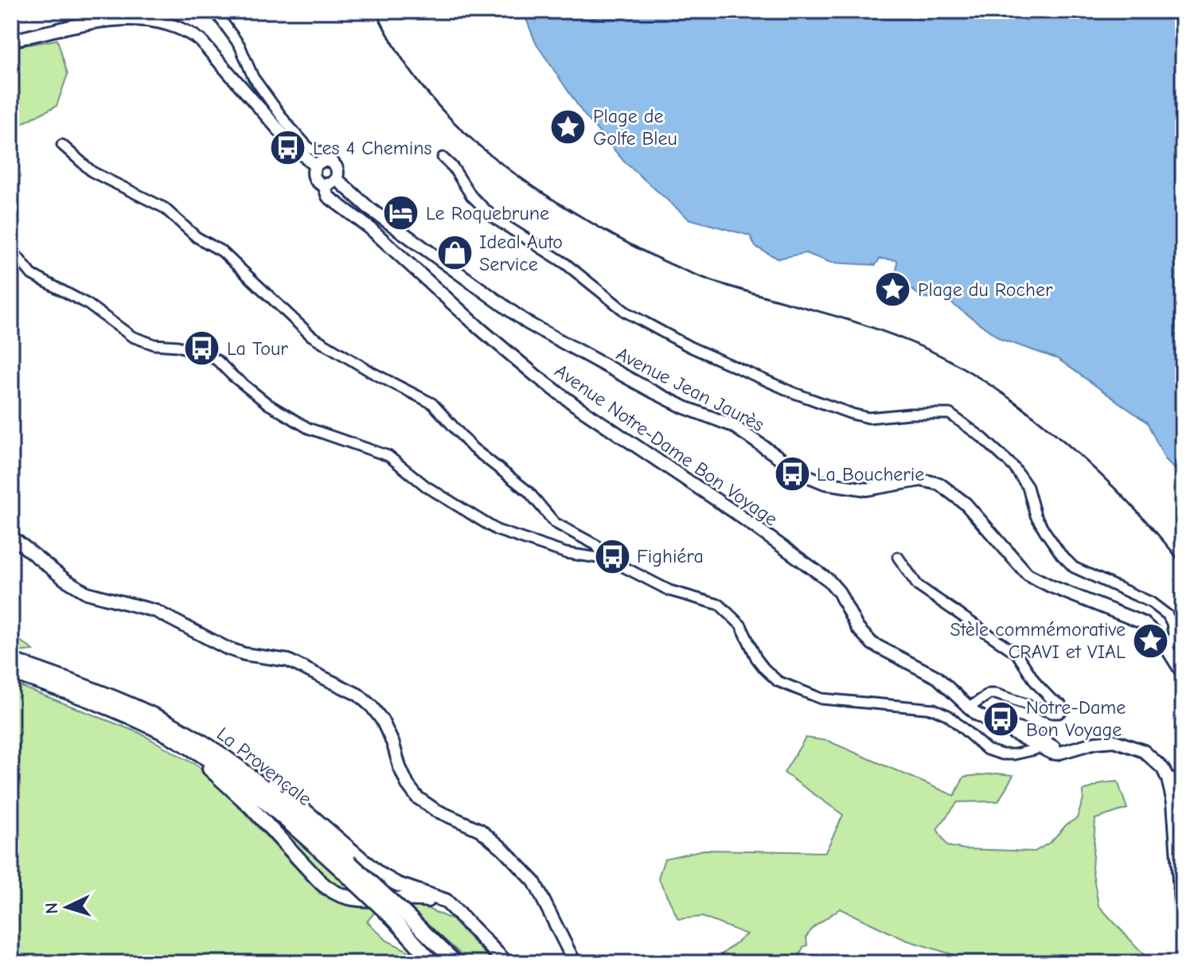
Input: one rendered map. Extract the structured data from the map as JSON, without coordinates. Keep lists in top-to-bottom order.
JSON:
{
  "streets": {
    "highway": ["La Provençale"],
    "main road": ["Avenue Jean Jaurès", "Avenue Notre-Dame Bon Voyage"]
  },
  "crossings": [
    ["Avenue Jean Jaurès", "Avenue Notre-Dame Bon Voyage"]
  ],
  "places": {
    "place": ["Plage de Golfe Bleu", "Plage du Rocher", "Stèle commémorative CRAVI et VIAL"],
    "bus stop": [
      "Les 4 Chemins",
      "La Tour",
      "La Boucherie",
      "Fighiéra",
      "Notre-Dame Bon Voyage"
    ],
    "hotel": ["Le Roquebrune"],
    "shop": ["Ideal Auto Service"]
  },
  "north": "left"
}
